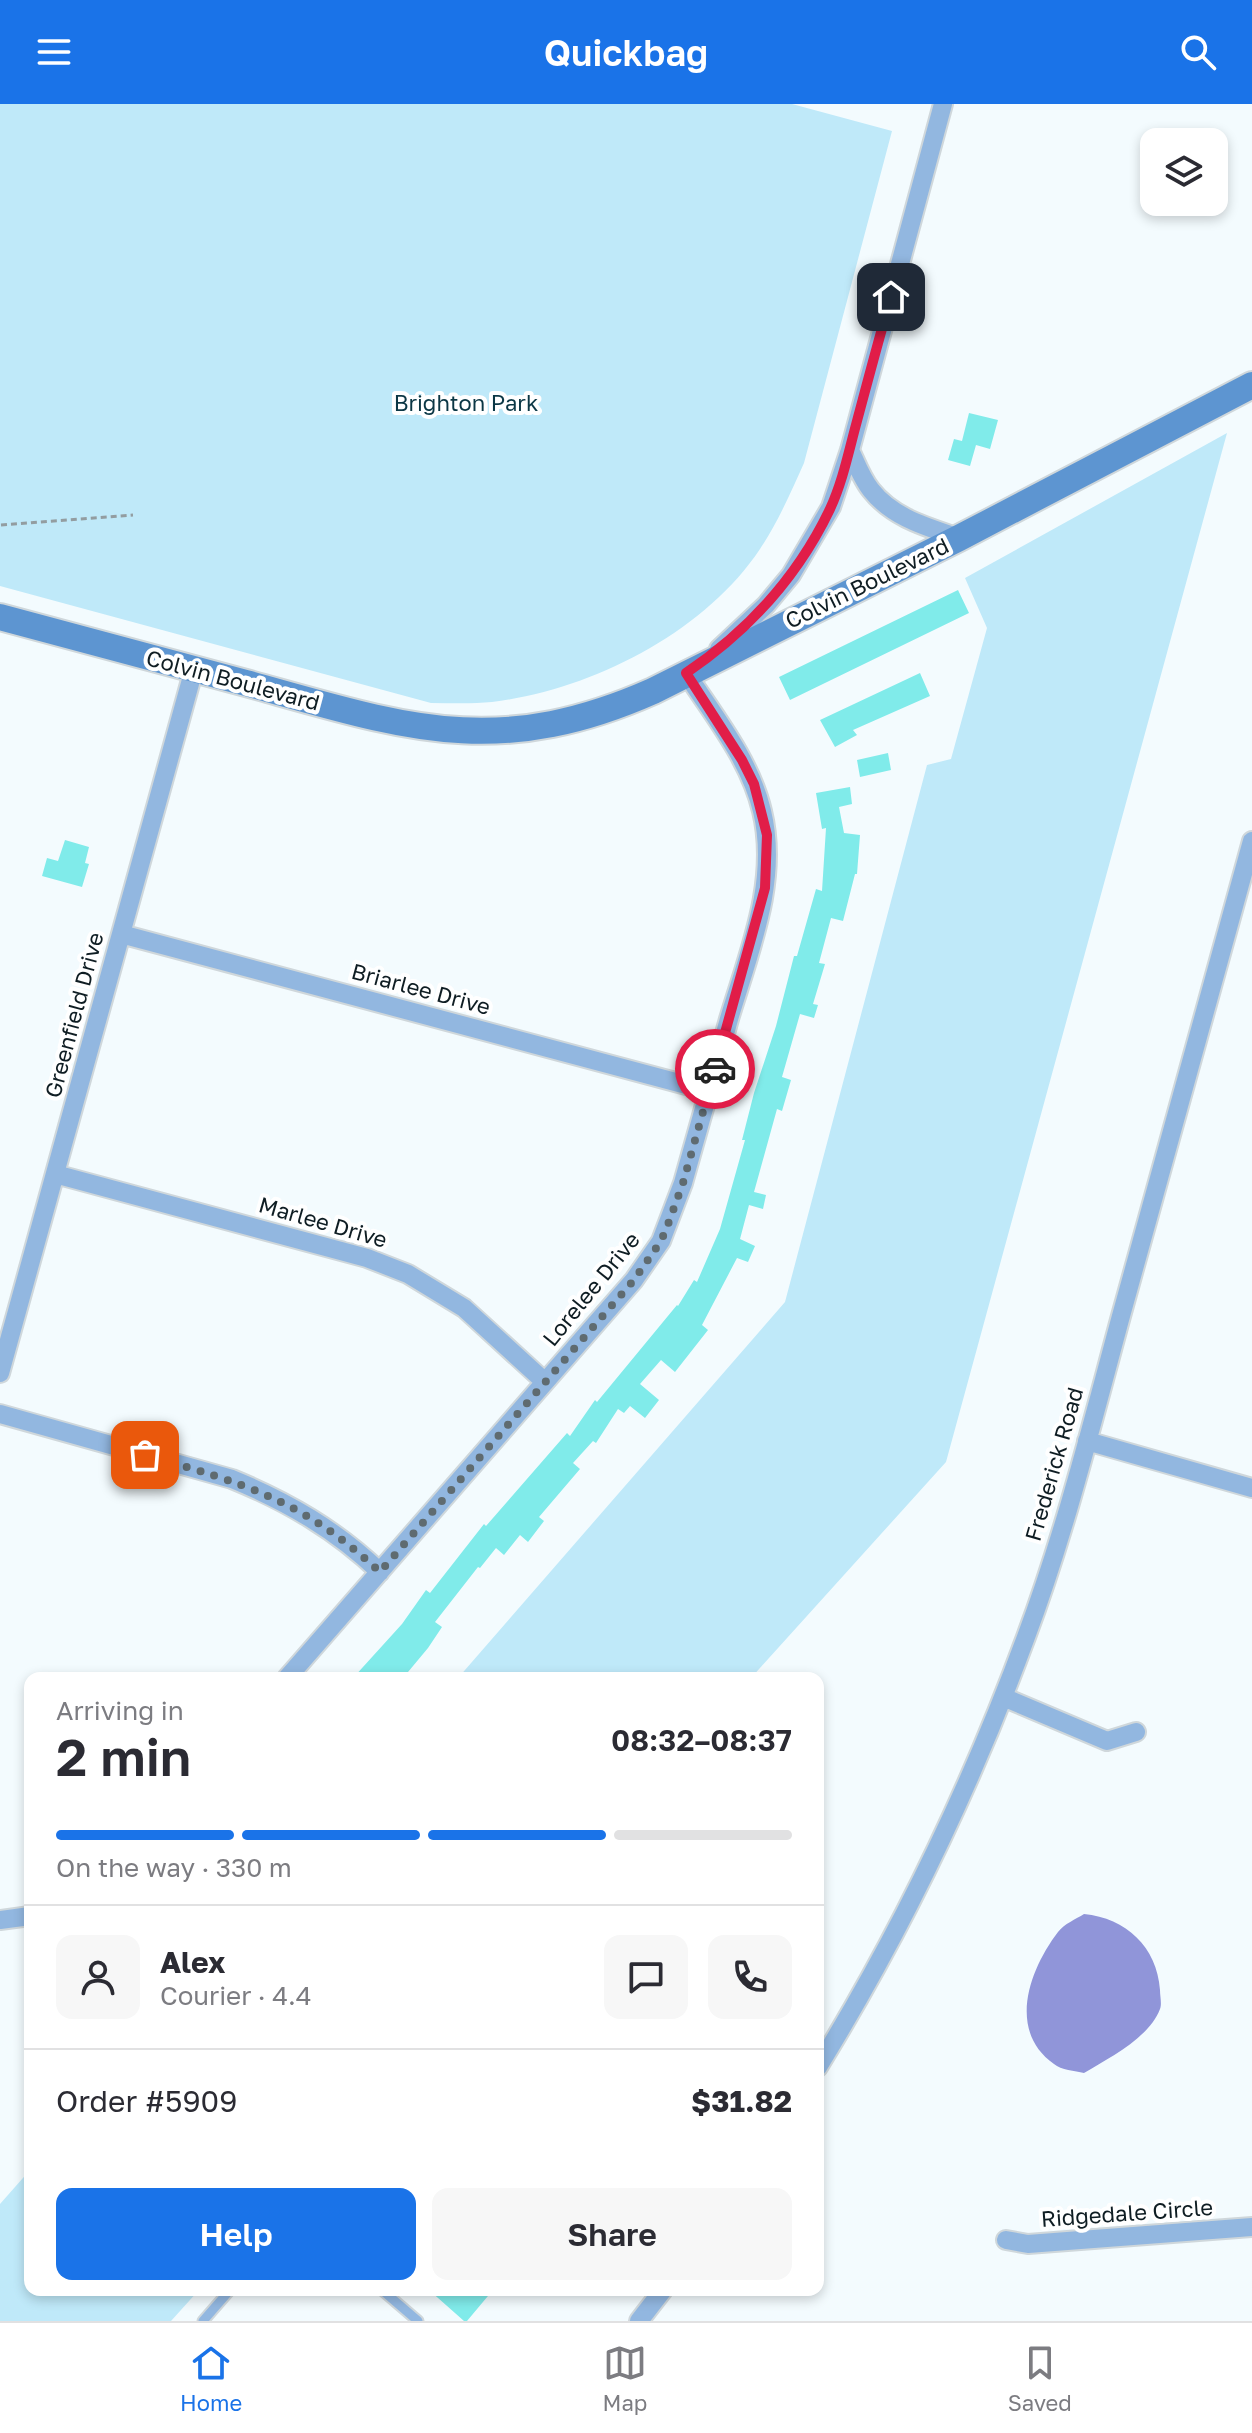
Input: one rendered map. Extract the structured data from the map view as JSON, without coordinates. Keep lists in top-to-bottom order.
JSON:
{
  "streets": {
    "street": [
      "Colvin Boulevard",
      "Briarlee Drive",
      "Greenfield Drive",
      "Marlee Drive",
      "Lorelee Drive",
      "Frederick Road",
      "Ridgedale Circle"
    ]
  },
  "crossings": [
    ["Colvin Boulevard", "Greenfield Drive"],
    ["Colvin Boulevard", "Lorelee Drive"],
    ["Briarlee Drive", "Greenfield Drive"],
    ["Briarlee Drive", "Lorelee Drive"],
    ["Greenfield Drive", "Marlee Drive"],
    ["Marlee Drive", "Lorelee Drive"]
  ],
  "parks": ["Brighton Park"],
  "page": {
    "header": "Quickbag",
    "heading": ["2 min", "Arriving in", "08:32–08:37"],
    "panel": [
      "Alex",
      "Courier · 4.4",
      "Order #5909",
      "$31.82"
    ],
    "bar": "On the way · 330 m",
    "buttons": ["Help", "Share"],
    "tabs": ["Home", "Map", "Saved"]
  }
}
